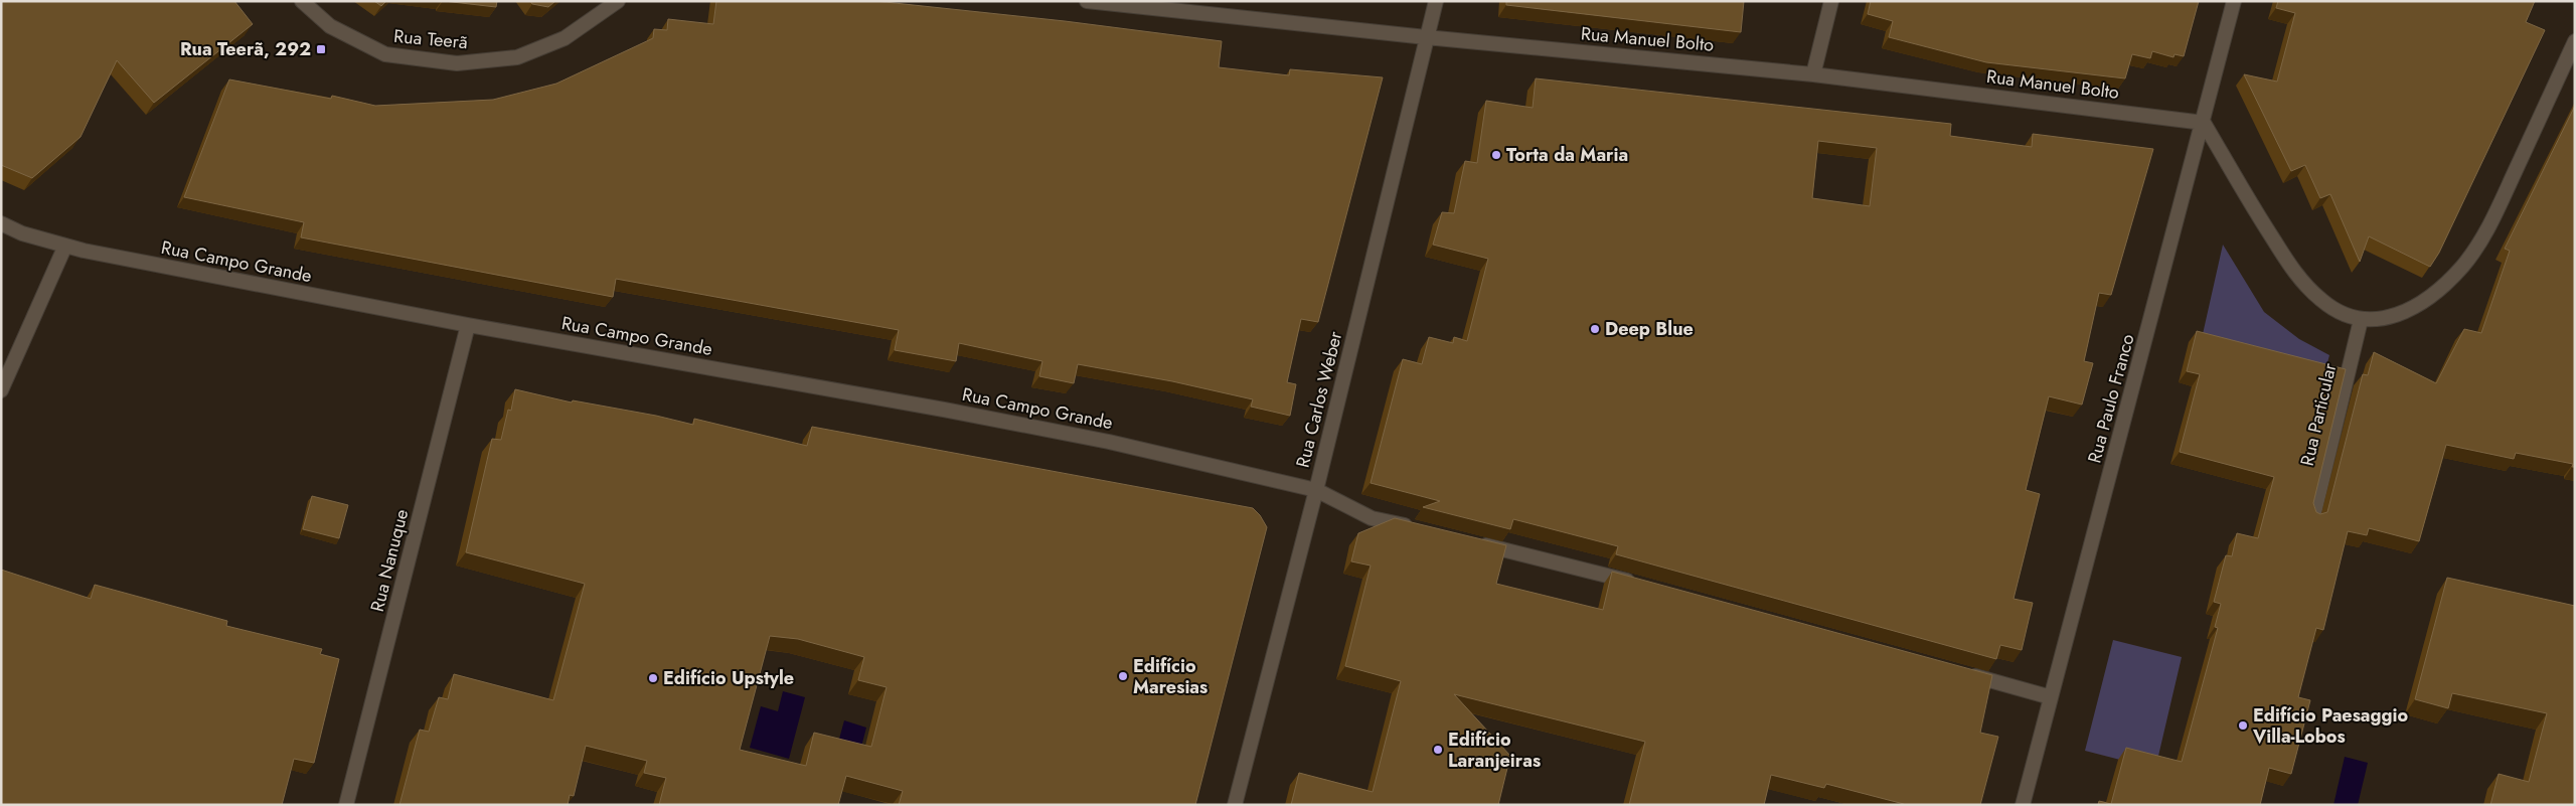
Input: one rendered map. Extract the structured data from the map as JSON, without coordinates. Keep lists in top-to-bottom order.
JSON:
{
  "streets": {
    "street": [
      "Rua Teerã",
      "Rua Manuel Bolto",
      "Rua Campo Grande",
      "Rua Paulo Franco",
      "Rua Carlos Weber",
      "Rua Particular",
      "Rua Nanuque"
    ]
  },
  "crossings": [
    ["Rua Manuel Bolto", "Rua Paulo Franco"],
    ["Rua Manuel Bolto", "Rua Carlos Weber"],
    ["Rua Campo Grande", "Rua Carlos Weber"],
    ["Rua Campo Grande", "Rua Nanuque"]
  ],
  "places": {
    "transit": ["Rua Teerã, 292"],
    "other": [
      "Torta da Maria",
      "Deep Blue",
      "Edifício Maresias",
      "Edifício Upstyle",
      "Edifício Paesaggio Villa-Lobos",
      "Edifício Laranjeiras"
    ]
  }
}
